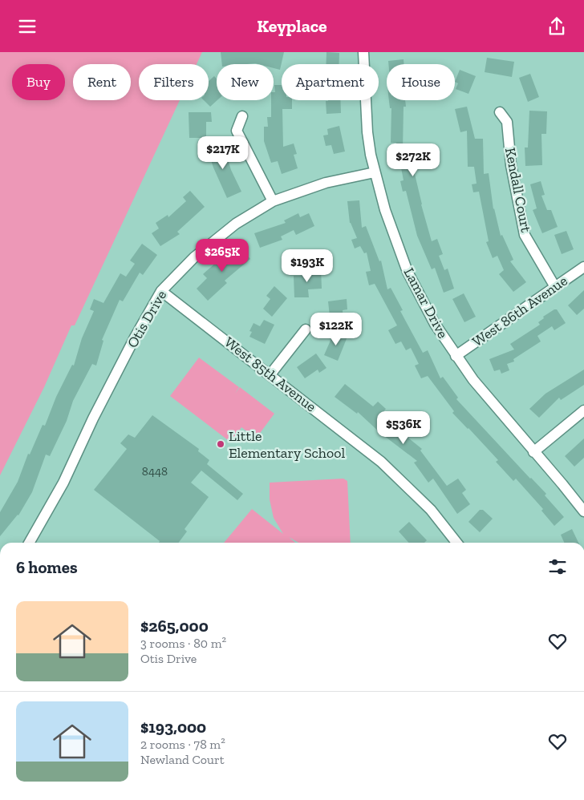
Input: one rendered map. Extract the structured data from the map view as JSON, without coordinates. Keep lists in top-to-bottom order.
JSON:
{
  "streets": {
    "street": [
      "Kendall Court",
      "Lamar Drive",
      "West 86th Avenue",
      "Otis Drive",
      "West 85th Avenue"
    ]
  },
  "crossings": [
    ["Kendall Court", "West 86th Avenue"],
    ["Lamar Drive", "West 86th Avenue"],
    ["Lamar Drive", "Otis Drive"],
    ["Otis Drive", "West 85th Avenue"]
  ],
  "places": ["Little Elementary School"],
  "house_numbers": ["8448"],
  "page": {
    "header": "Keyplace",
    "chip": [
      "Buy",
      "Rent",
      "Filters",
      "New",
      "Apartment",
      "House"
    ],
    "price": [
      "$217K",
      "$272K",
      "$265K",
      "$193K",
      "$122K",
      "$536K"
    ],
    "heading": "6 homes",
    "list": [
      {
        "name": "$265,000",
        "note": "3 rooms · 80 m² · Otis Drive"
      },
      {
        "name": "$193,000",
        "note": "2 rooms · 78 m² · Newland Court"
      }
    ]
  }
}
